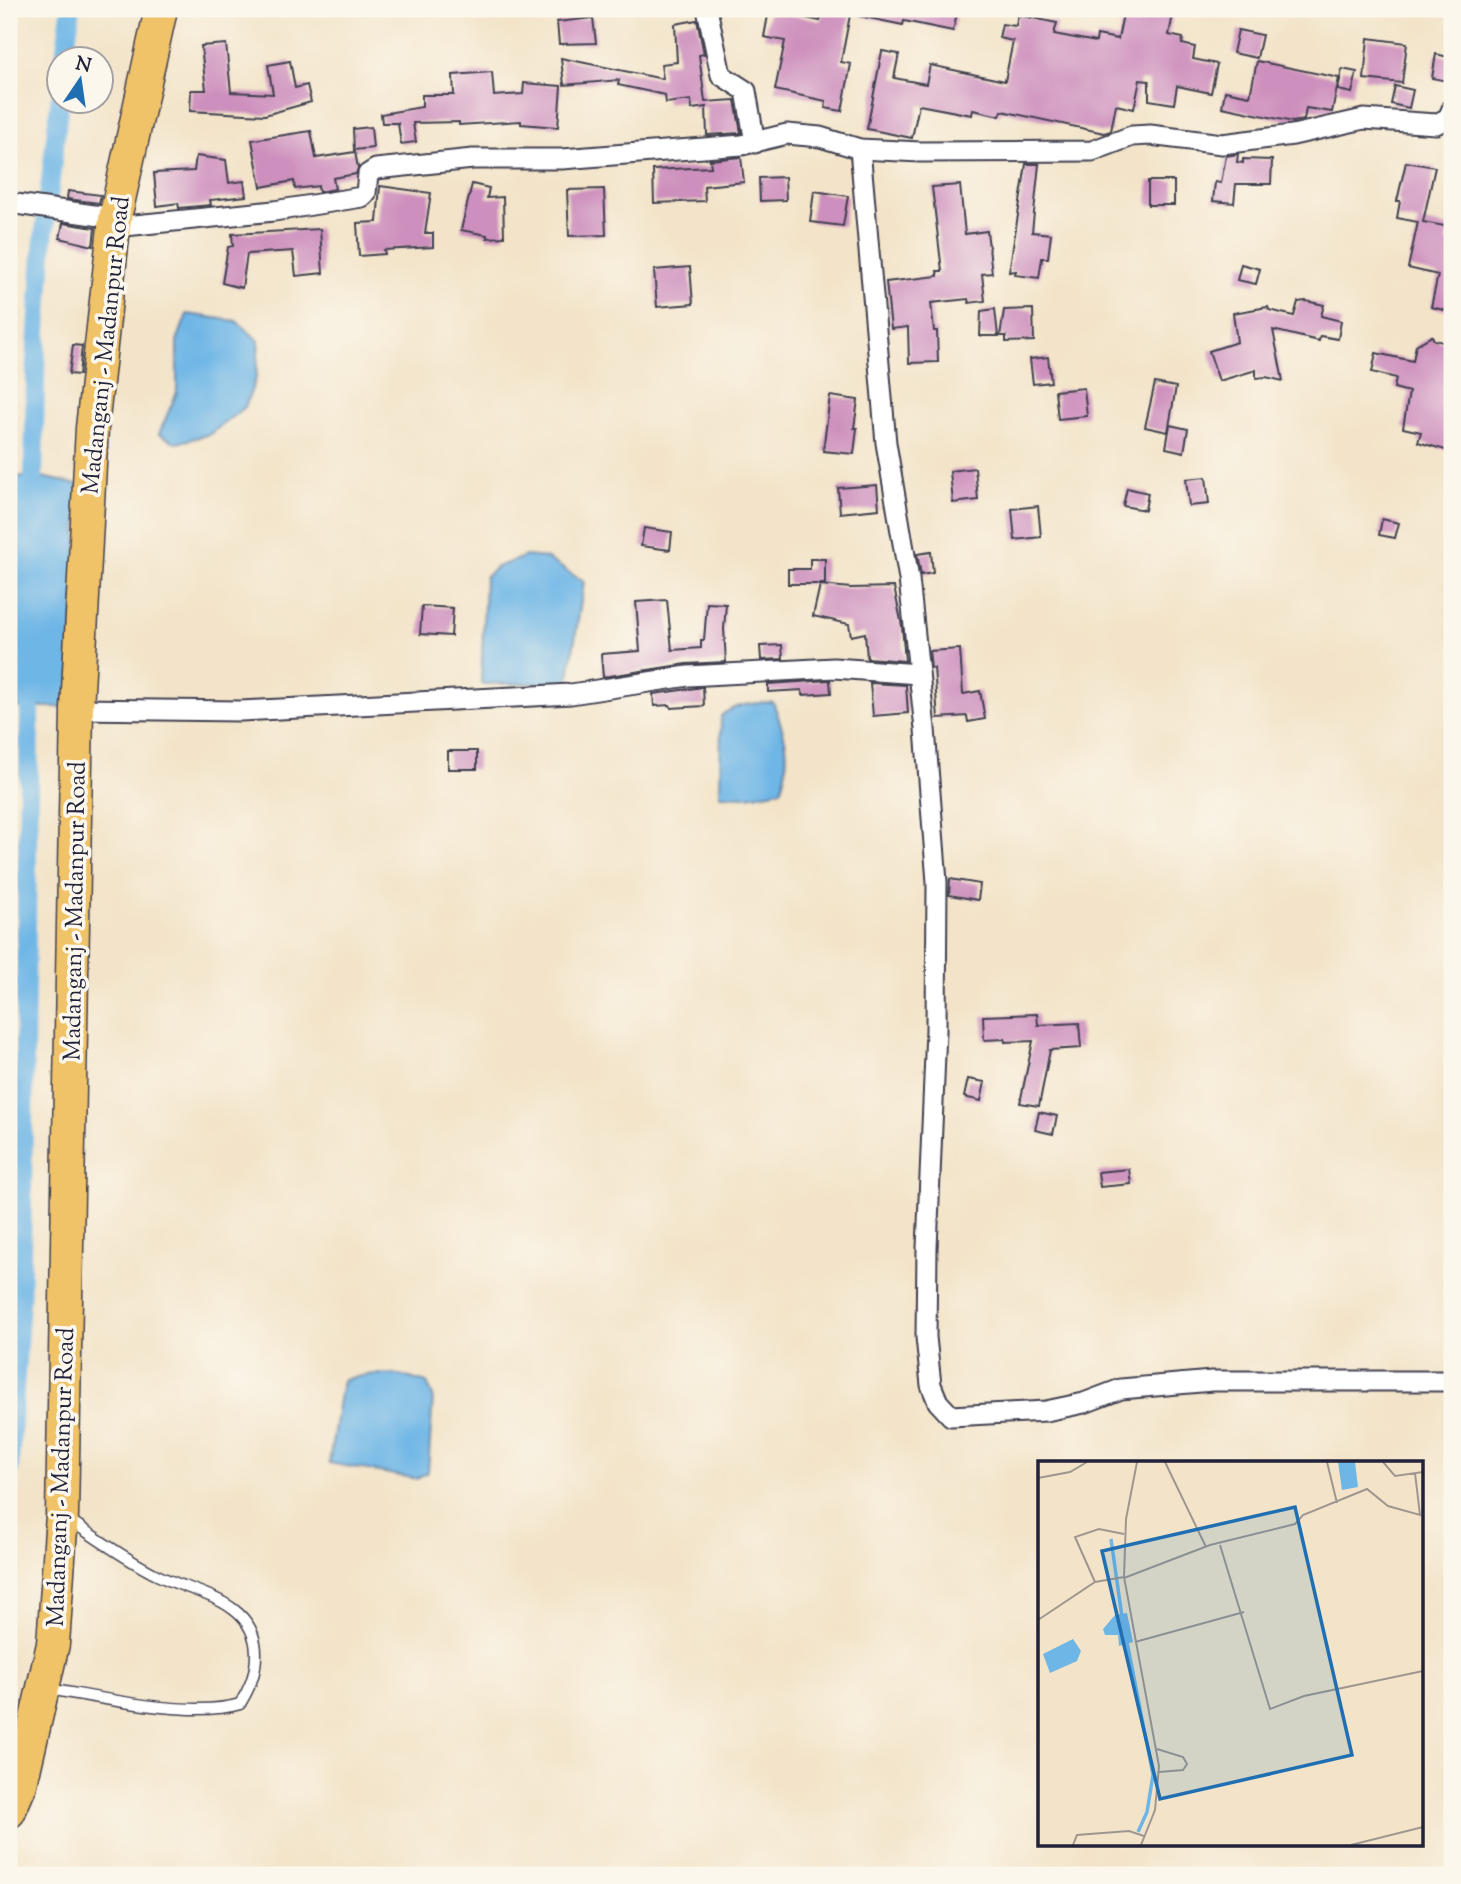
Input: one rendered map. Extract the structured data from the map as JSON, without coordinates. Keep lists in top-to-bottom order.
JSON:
{
  "streets": {
    "main road": ["Madanganj - Madanpur Road"]
  },
  "north": "top"
}
